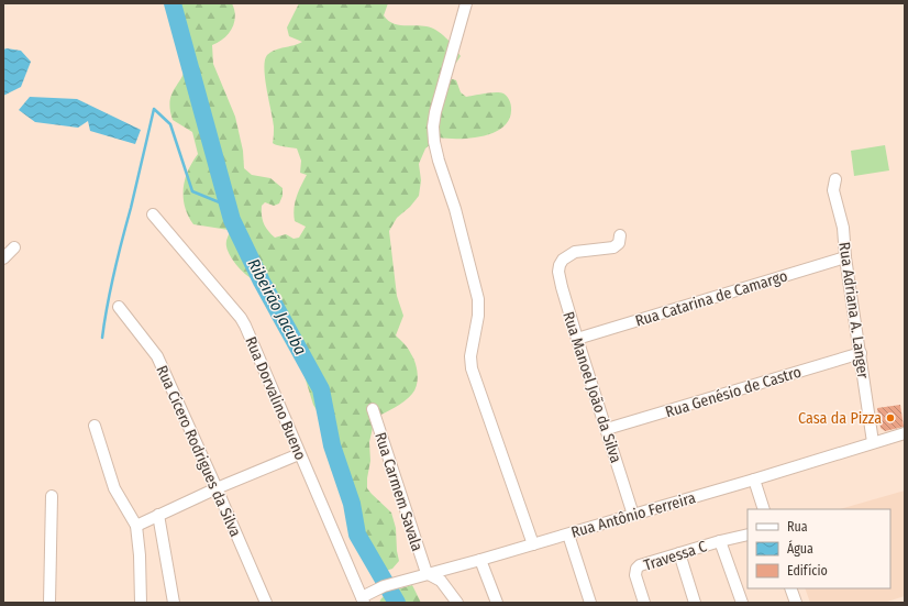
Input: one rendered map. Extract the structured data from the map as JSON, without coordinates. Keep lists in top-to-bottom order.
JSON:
{
  "streets": {
    "street": [
      "Rua Catarina de Camargo",
      "Rua Adriana A. Langer",
      "Rua Manoel João da Silva",
      "Rua Genésio de Castro",
      "Rua Dorvalino Bueno",
      "Rua Cícero Rodrigues da Silva",
      "Rua Carmem Savala",
      "Rua Antônio Ferreira",
      "Travessa C"
    ]
  },
  "crossings": [
    ["Rua Catarina de Camargo", "Rua Adriana A. Langer"],
    ["Rua Catarina de Camargo", "Rua Manoel João da Silva"],
    ["Rua Adriana A. Langer", "Rua Genésio de Castro"],
    ["Rua Adriana A. Langer", "Rua Antônio Ferreira"],
    ["Rua Manoel João da Silva", "Rua Genésio de Castro"],
    ["Rua Manoel João da Silva", "Rua Antônio Ferreira"],
    ["Rua Dorvalino Bueno", "Rua Antônio Ferreira"],
    ["Rua Carmem Savala", "Rua Antônio Ferreira"]
  ],
  "water": ["Ribeirão Jacuba"],
  "places": ["Casa da Pizza"],
  "legend": ["Rua", "Água", "Edifício"]
}
